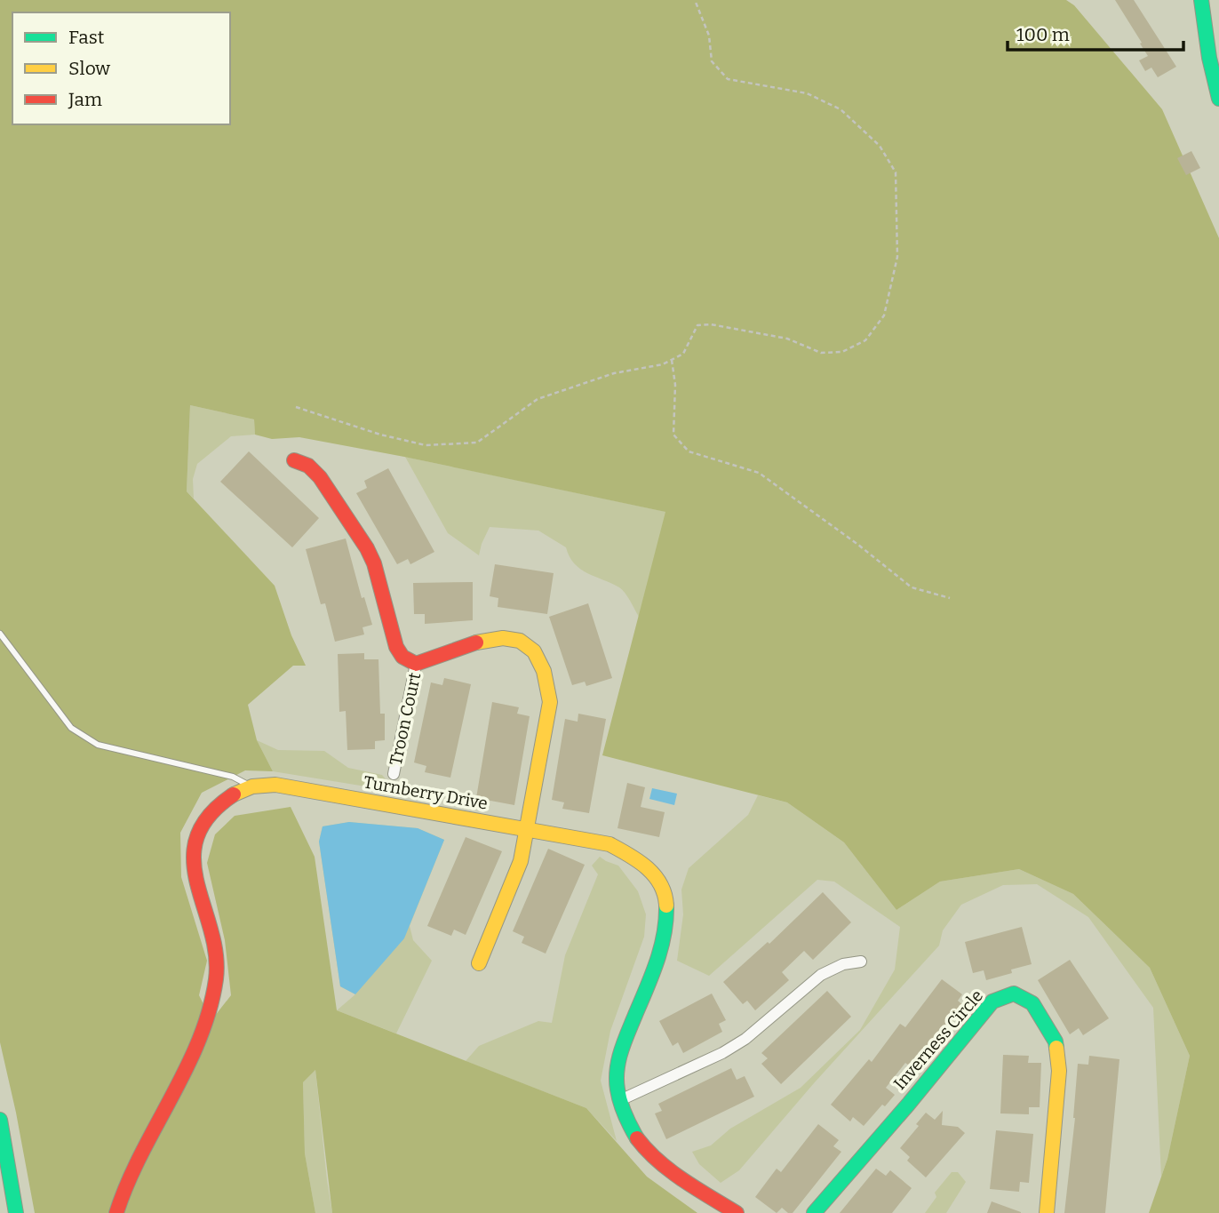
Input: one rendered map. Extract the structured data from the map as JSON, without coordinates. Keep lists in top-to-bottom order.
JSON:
{
  "streets": {
    "main road": ["Turnberry Drive", "Inverness Circle"],
    "street": ["Troon Court"]
  },
  "legend": ["Fast", "Slow", "Jam"],
  "scale_bar": "100 m"
}
